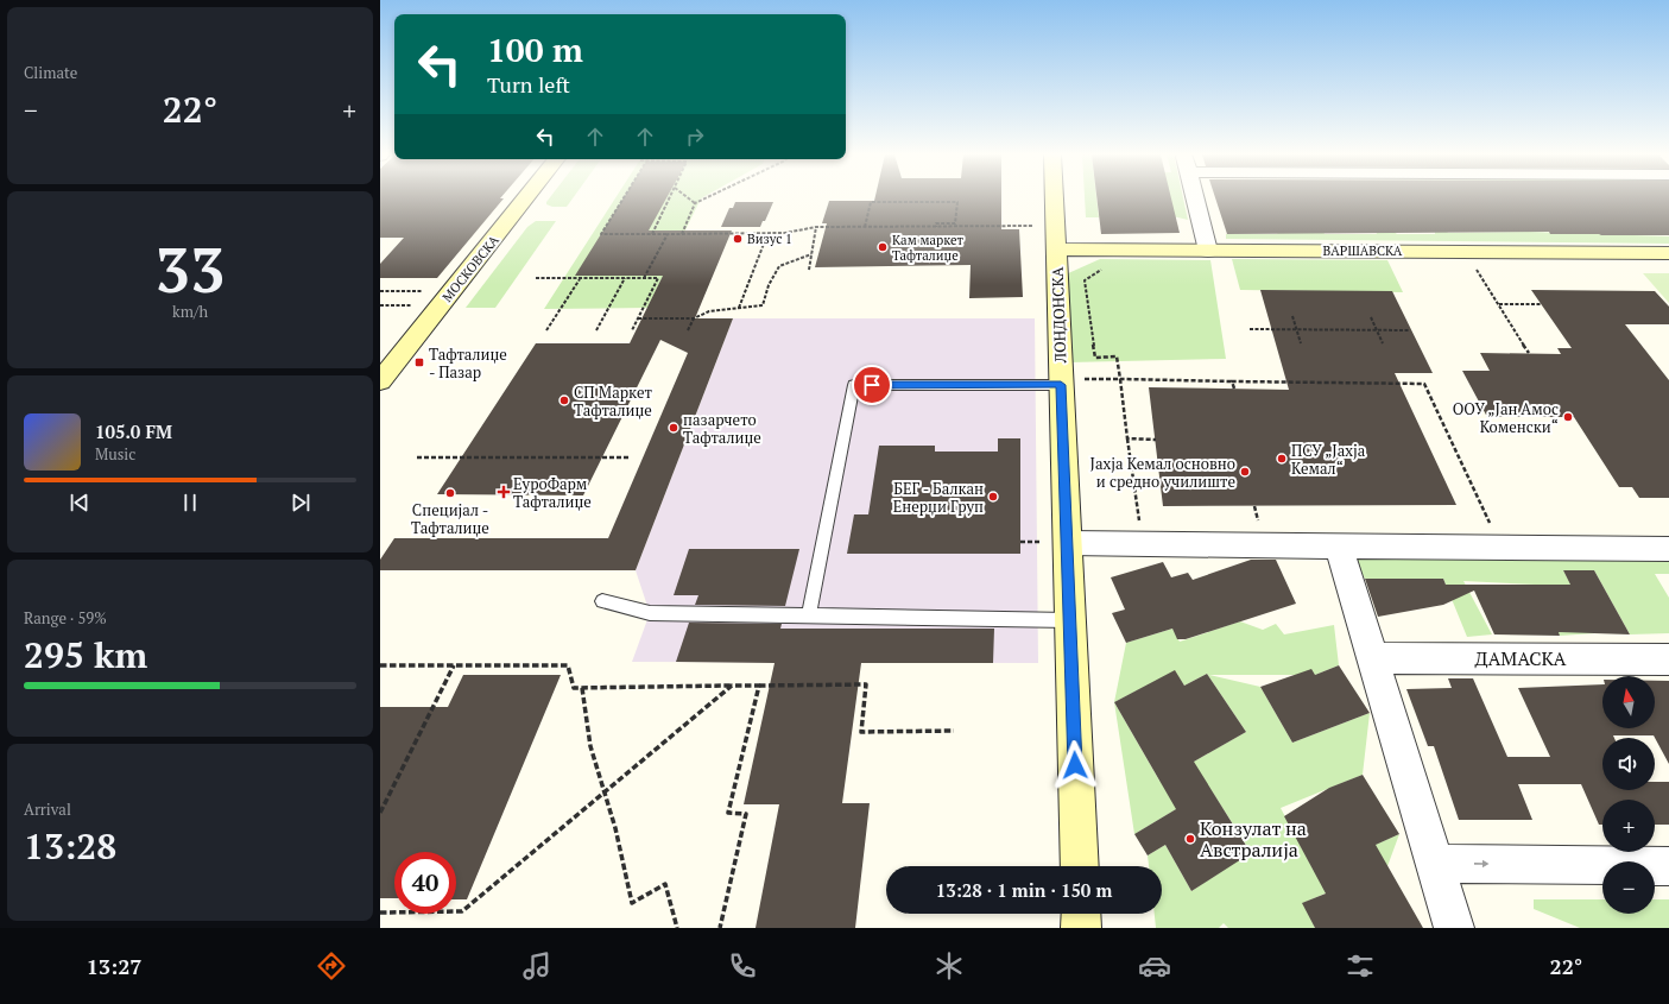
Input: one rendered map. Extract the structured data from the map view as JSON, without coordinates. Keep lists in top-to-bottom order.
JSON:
{
  "streets": {
    "street": [
      "ВАРШАВСКА",
      "МОСКОВСКА",
      "ЛОНДОНСКА",
      "ДАМАСКА"
    ]
  },
  "crossings": [
    ["ВАРШАВСКА", "ЛОНДОНСКА"]
  ],
  "places": {
    "other": [
      "Визус 1",
      "Кам маркет Тафталиџе",
      "СП Маркет Тафталиџе",
      "ООУ „Јан Амос Коменски“",
      "пазарчето Тафталиџе",
      "ПСУ „Јахја Кемал“",
      "Јахја Кемал основно и средно училиште",
      "Специјал - Тафталиџе",
      "БЕГ - Балкан Енерџи Груп",
      "Конзулат на Австралија"
    ],
    "transit": ["Тафталиџе - Пазар"],
    "health": ["ЕуроФарм Тафталиџе"]
  },
  "north": "top",
  "page": {
    "tile": [
      "Climate",
      ["33", "km/h"],
      ["Range · 59%", "295 km"],
      ["Arrival", "13:28"]
    ],
    "turn": ["100 m", "Turn left"],
    "heat": ["−", "22°", "+"],
    "song": ["105.0 FM", "Music"],
    "map_buttons": ["+", "−"],
    "limit": "40",
    "trip": "13:28 · 1 min · 150 m",
    "tabs": ["13:27", "22°"]
  }
}
